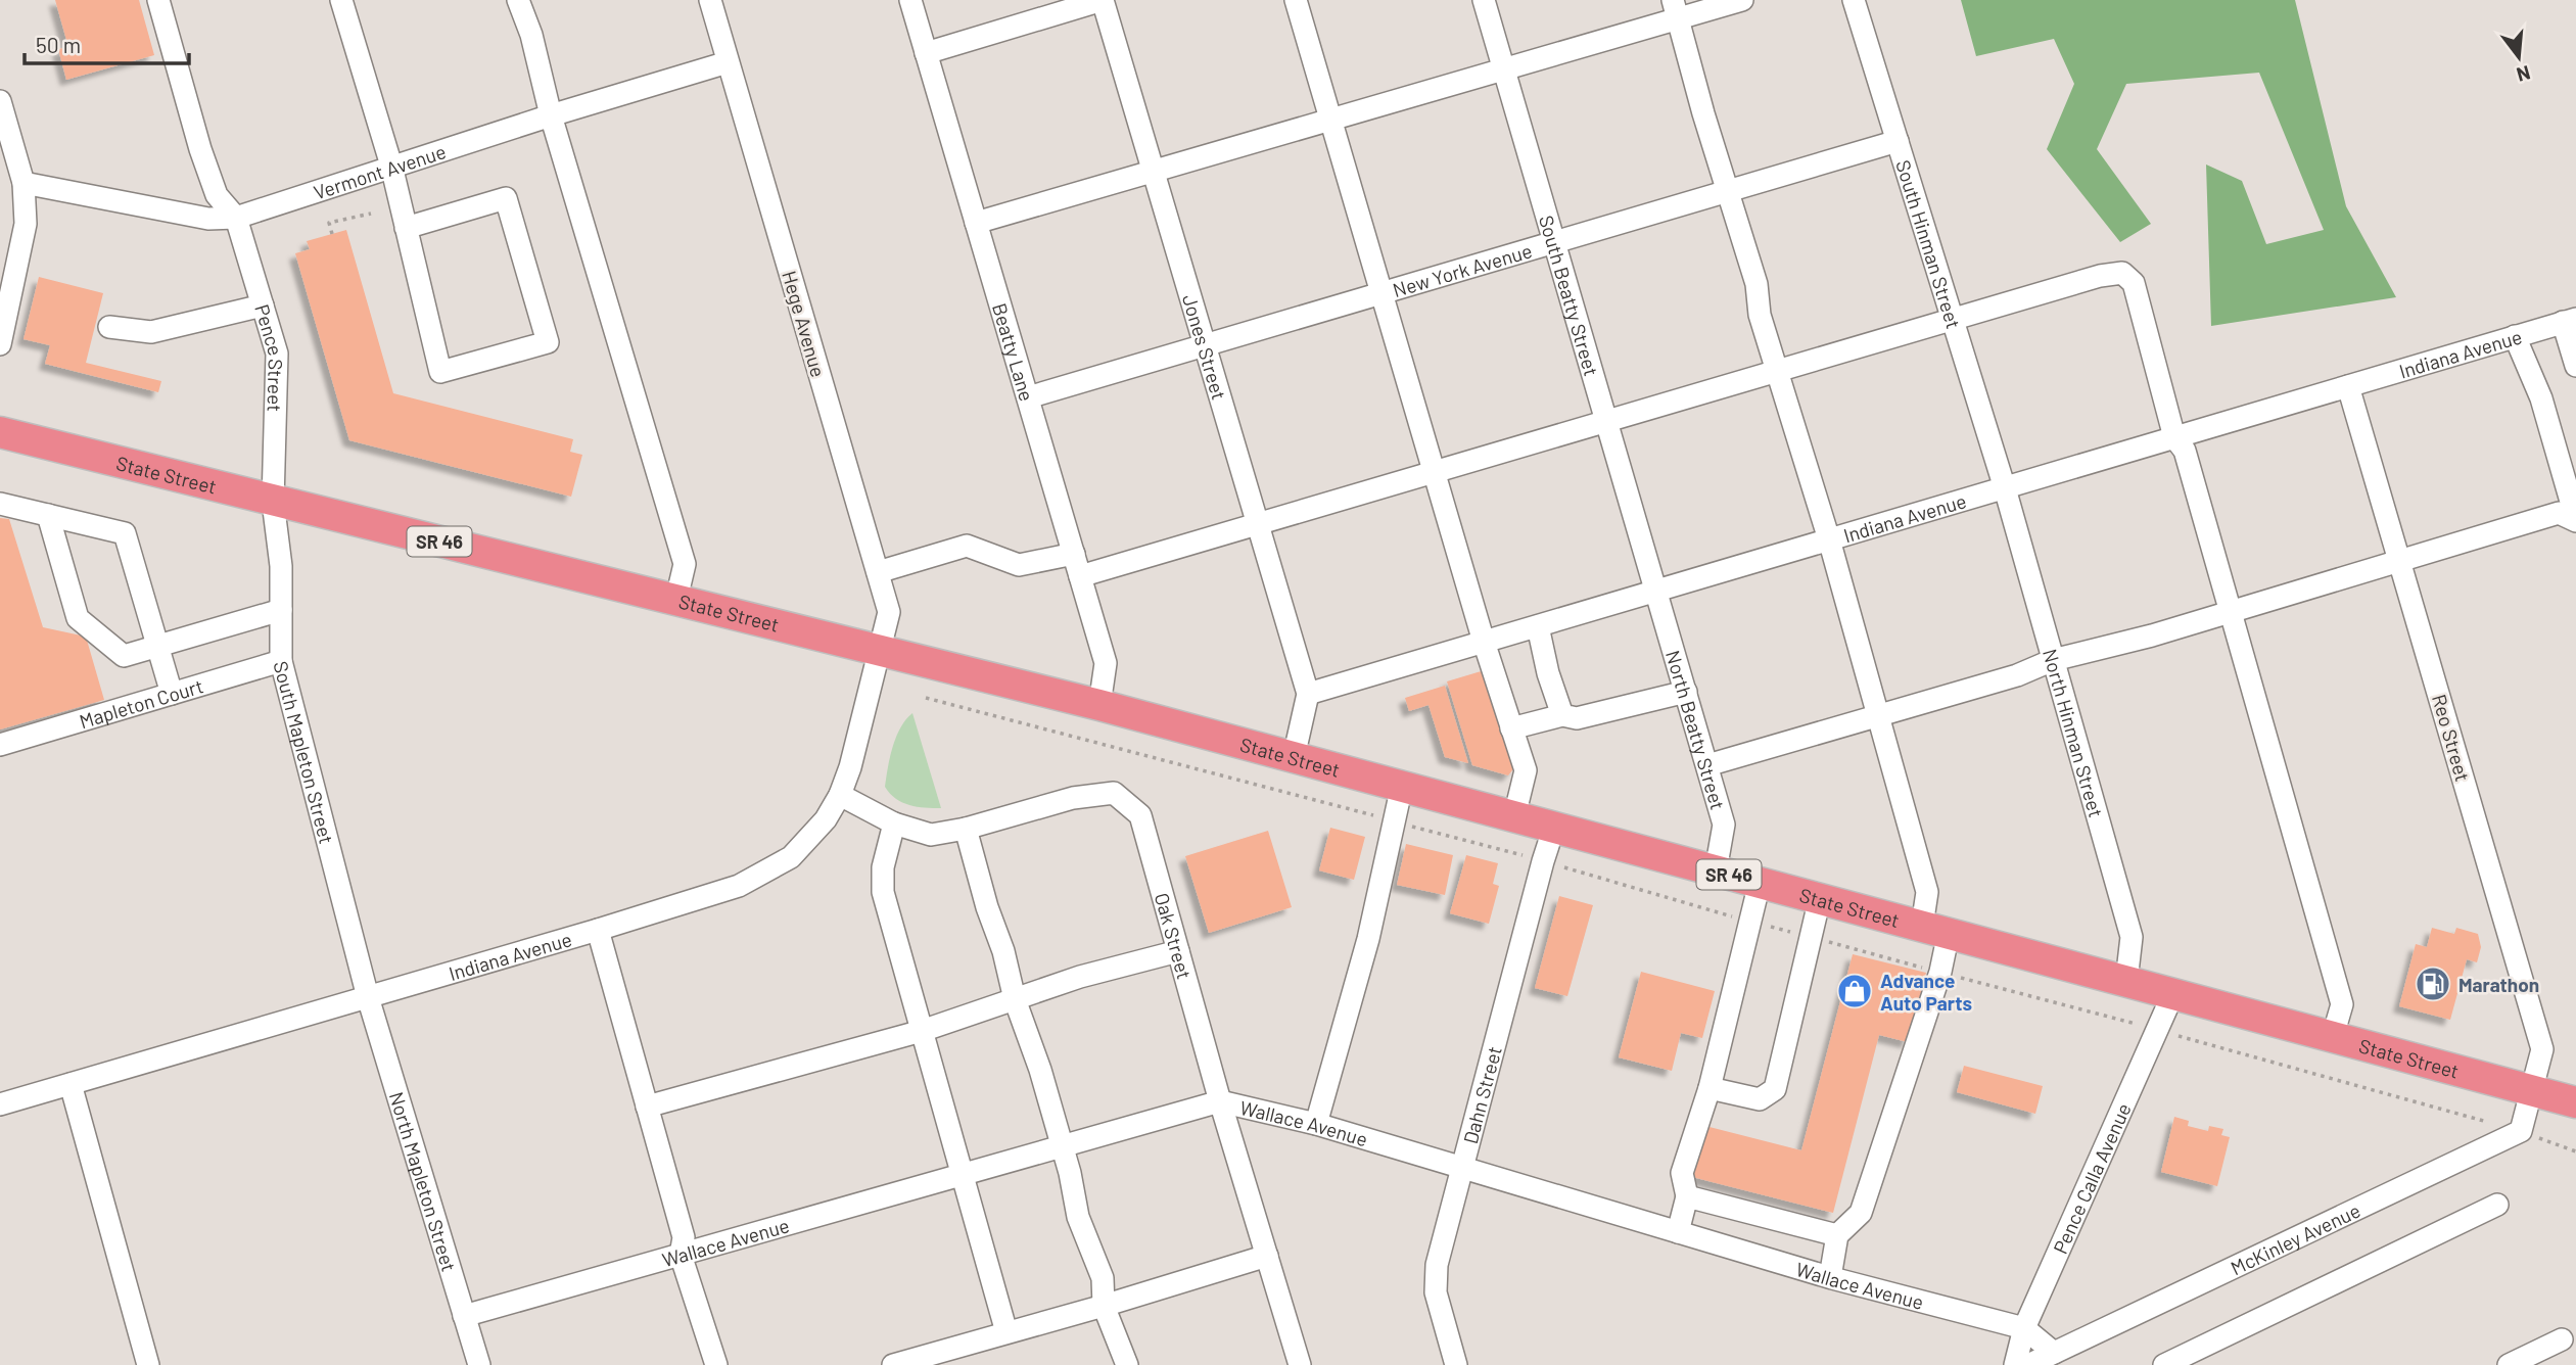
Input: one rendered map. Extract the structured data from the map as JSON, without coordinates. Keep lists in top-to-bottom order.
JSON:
{
  "streets": {
    "highway": ["State Street", "SR 46"],
    "street": [
      "Vermont Avenue",
      "South Hinman Street",
      "New York Avenue",
      "South Beatty Street",
      "Hege Avenue",
      "Jones Street",
      "Beatty Lane",
      "Indiana Avenue",
      "Pence Street",
      "Mapleton Court",
      "North Beatty Street",
      "North Hinman Street",
      "Reo Street",
      "South Mapleton Street",
      "Oak Street",
      "Dahn Street",
      "Wallace Avenue",
      "Pence Calla Avenue",
      "North Mapleton Street",
      "McKinley Avenue"
    ]
  },
  "crossings": [
    ["Vermont Avenue", "Hege Avenue"],
    ["Vermont Avenue", "Pence Street"],
    ["South Hinman Street", "New York Avenue"],
    ["South Hinman Street", "Indiana Avenue"],
    ["South Hinman Street", "North Hinman Street"],
    ["New York Avenue", "South Beatty Street"],
    ["New York Avenue", "Jones Street"],
    ["New York Avenue", "Beatty Lane"],
    ["South Beatty Street", "Indiana Avenue"],
    ["South Beatty Street", "North Beatty Street"],
    ["Hege Avenue", "Indiana Avenue"],
    ["Hege Avenue", "State Street"],
    ["Jones Street", "Indiana Avenue"],
    ["Beatty Lane", "State Street"],
    ["Indiana Avenue", "State Street"],
    ["Indiana Avenue", "North Beatty Street"],
    ["Indiana Avenue", "North Hinman Street"],
    ["Indiana Avenue", "Reo Street"],
    ["Indiana Avenue", "South Mapleton Street"],
    ["Indiana Avenue", "Oak Street"],
    ["Indiana Avenue", "North Mapleton Street"],
    ["Pence Street", "State Street"],
    ["Pence Street", "South Mapleton Street"],
    ["State Street", "North Beatty Street"],
    ["State Street", "North Hinman Street"],
    ["State Street", "Reo Street"],
    ["State Street", "South Mapleton Street"],
    ["State Street", "Dahn Street"],
    ["State Street", "Pence Calla Avenue"],
    ["State Street", "McKinley Avenue"],
    ["Mapleton Court", "South Mapleton Street"],
    ["Reo Street", "McKinley Avenue"],
    ["South Mapleton Street", "North Mapleton Street"],
    ["Oak Street", "Wallace Avenue"],
    ["Dahn Street", "Wallace Avenue"],
    ["Wallace Avenue", "Pence Calla Avenue"],
    ["Wallace Avenue", "North Mapleton Street"],
    ["Wallace Avenue", "McKinley Avenue"]
  ],
  "places": {
    "fuel station": ["Marathon"],
    "shop": ["Advance Auto Parts"]
  },
  "scale_bar": "50 m",
  "north": "bottom"
}
